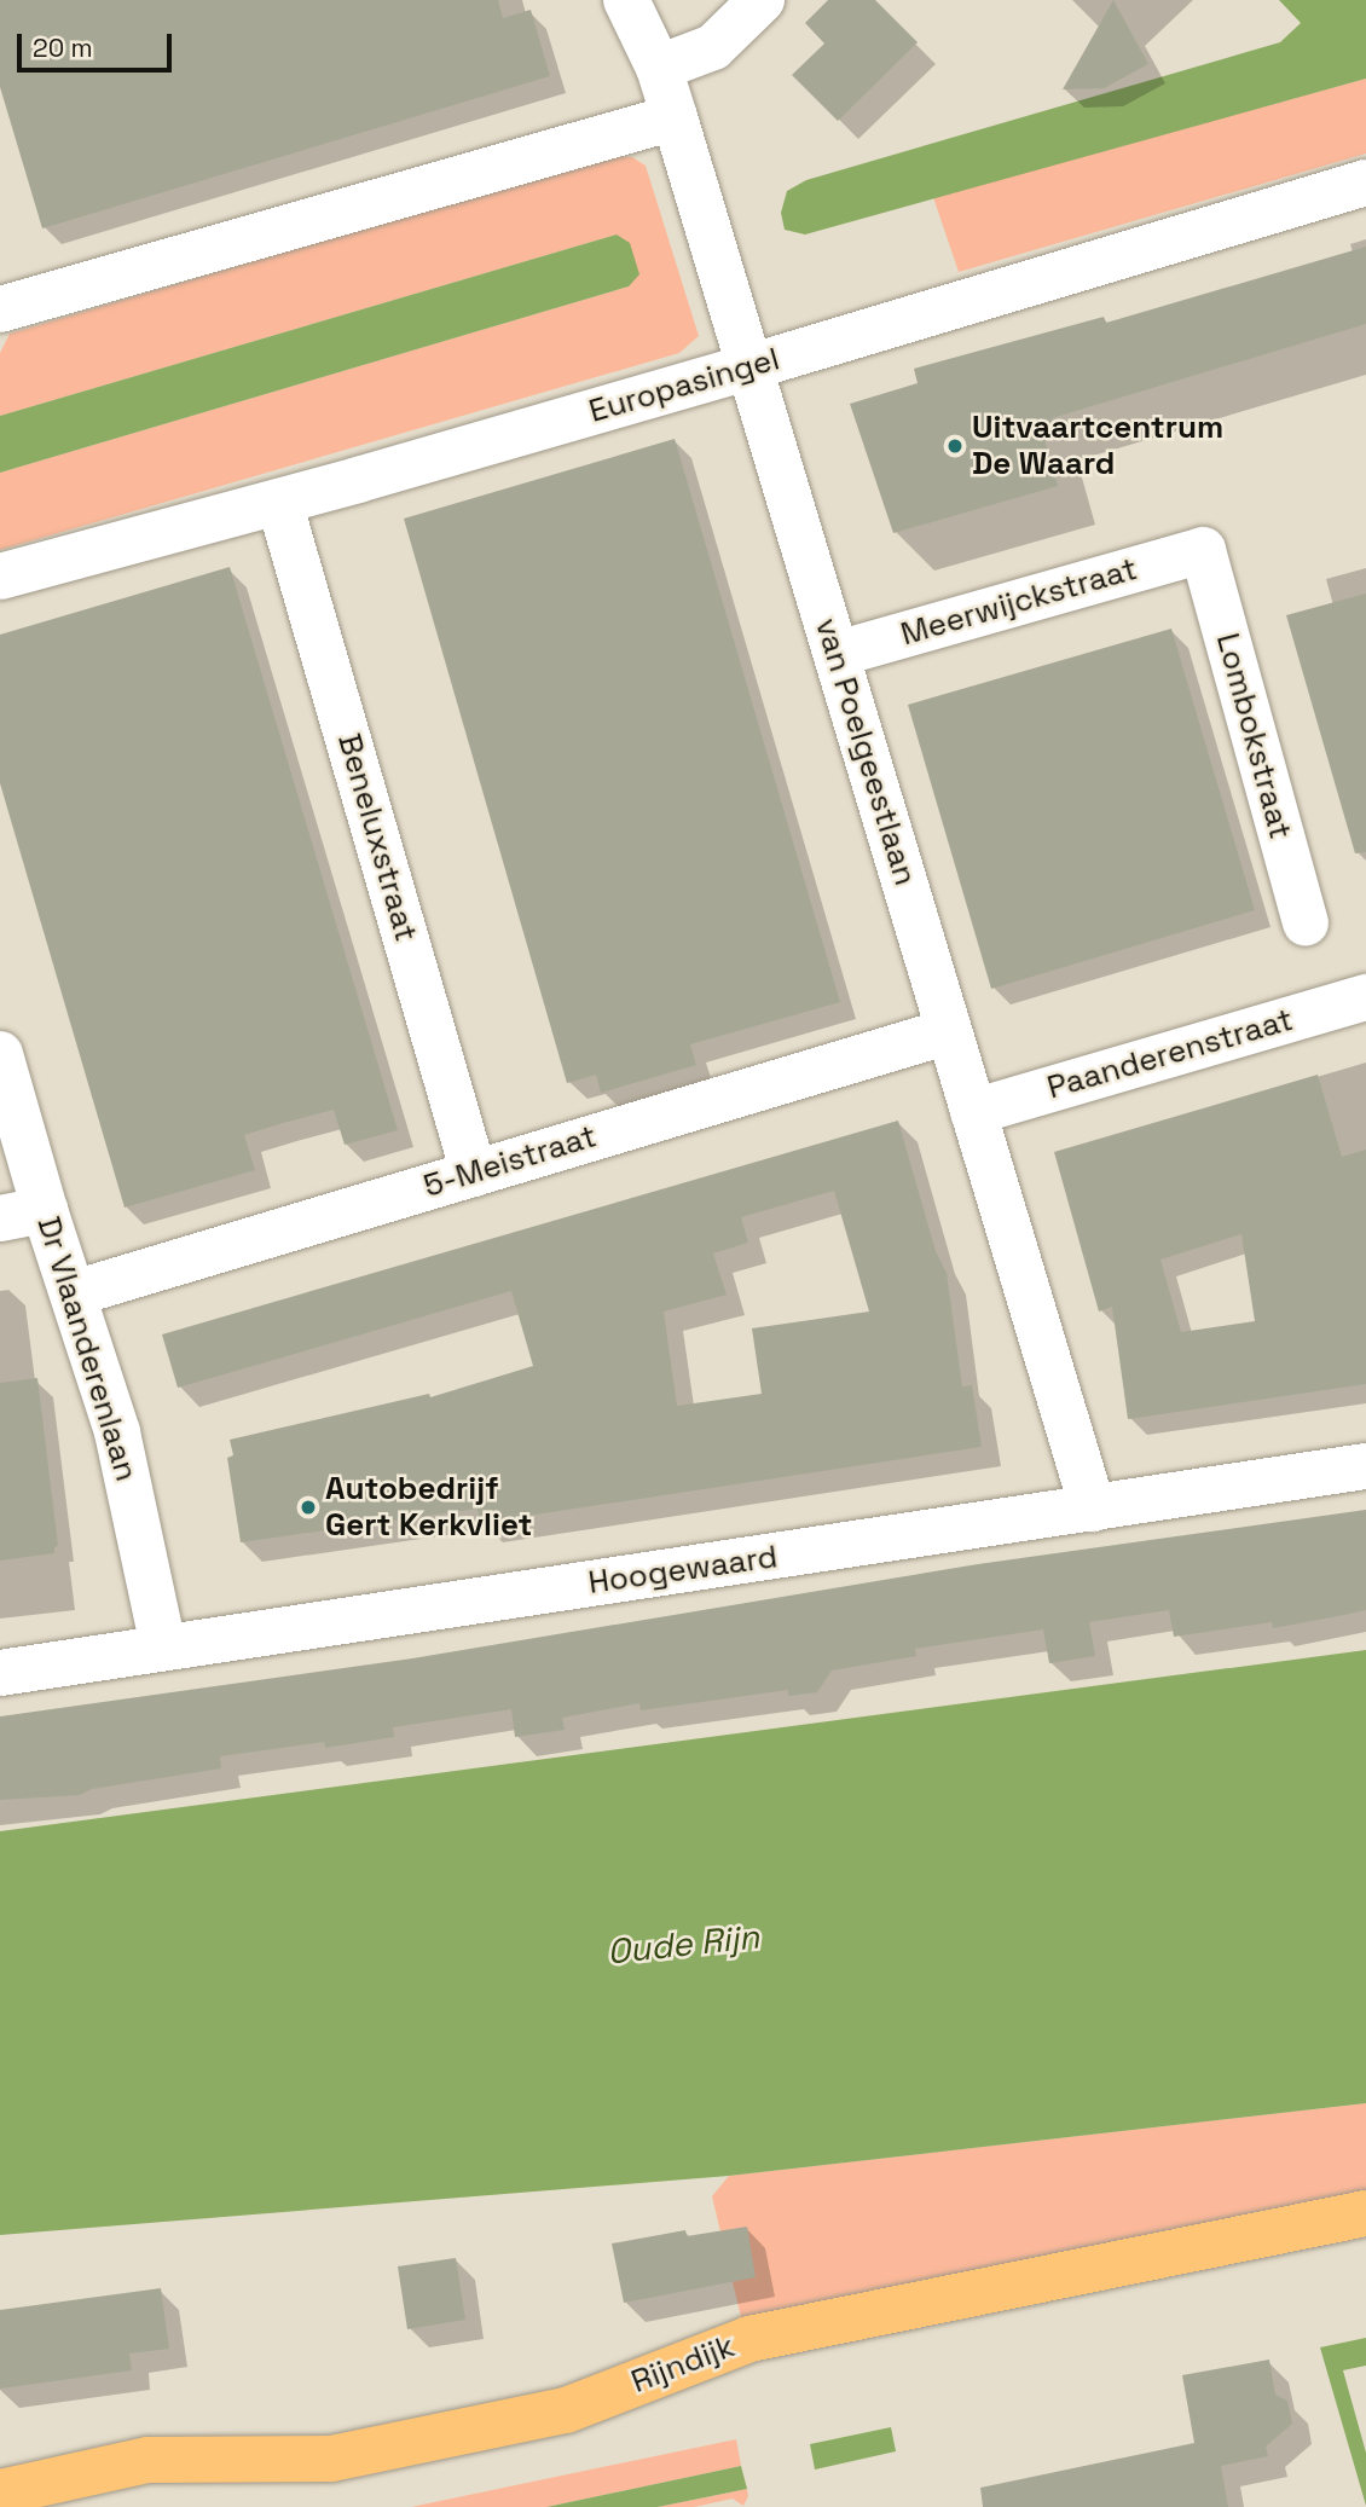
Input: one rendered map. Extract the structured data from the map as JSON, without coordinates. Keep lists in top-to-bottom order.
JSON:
{
  "streets": {
    "main road": ["Rijndijk"],
    "street": [
      "Europasingel",
      "Meerwijckstraat",
      "Lombokstraat",
      "van Poelgeestlaan",
      "Beneluxstraat",
      "Paanderenstraat",
      "5-Meistraat",
      "Dr Vlaanderenlaan",
      "Hoogewaard"
    ]
  },
  "crossings": [
    ["Europasingel", "van Poelgeestlaan"],
    ["Europasingel", "Beneluxstraat"],
    ["Meerwijckstraat", "Lombokstraat"],
    ["Meerwijckstraat", "van Poelgeestlaan"],
    ["van Poelgeestlaan", "Paanderenstraat"],
    ["van Poelgeestlaan", "5-Meistraat"],
    ["van Poelgeestlaan", "Hoogewaard"],
    ["Beneluxstraat", "5-Meistraat"],
    ["5-Meistraat", "Dr Vlaanderenlaan"],
    ["Dr Vlaanderenlaan", "Hoogewaard"]
  ],
  "water": ["Oude Rijn"],
  "places": ["Uitvaartcentrum De Waard", "Autobedrijf Gert Kerkvliet"],
  "scale_bar": "20 m"
}
